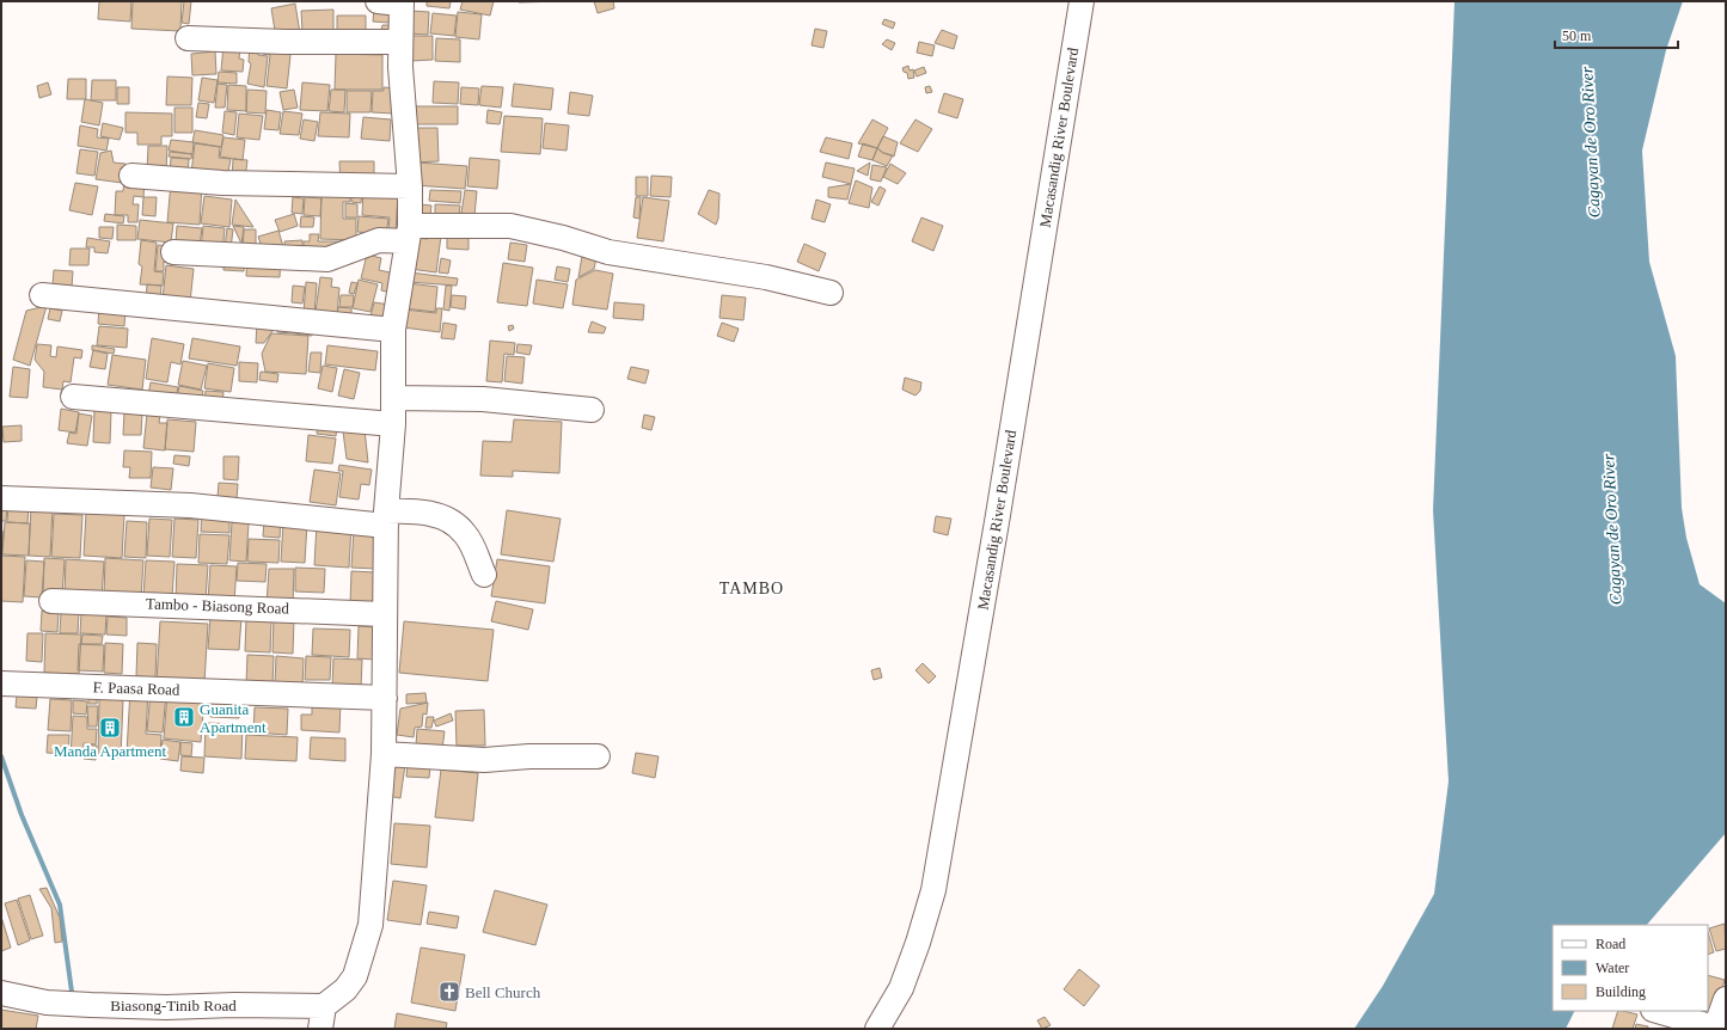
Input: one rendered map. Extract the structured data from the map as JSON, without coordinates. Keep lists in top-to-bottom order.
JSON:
{
  "streets": {
    "street": [
      "Macasandig River Boulevard",
      "Tambo - Biasong Road",
      "F. Paasa Road",
      "Biasong-Tinib Road"
    ]
  },
  "districts": ["TAMBO"],
  "water": ["Cagayan de Oro River"],
  "places": {
    "building": ["Guanita Apartment", "Manda Apartment"],
    "church": ["Bell Church"]
  },
  "legend": ["Road", "Water", "Building"],
  "scale_bar": "50 m"
}
